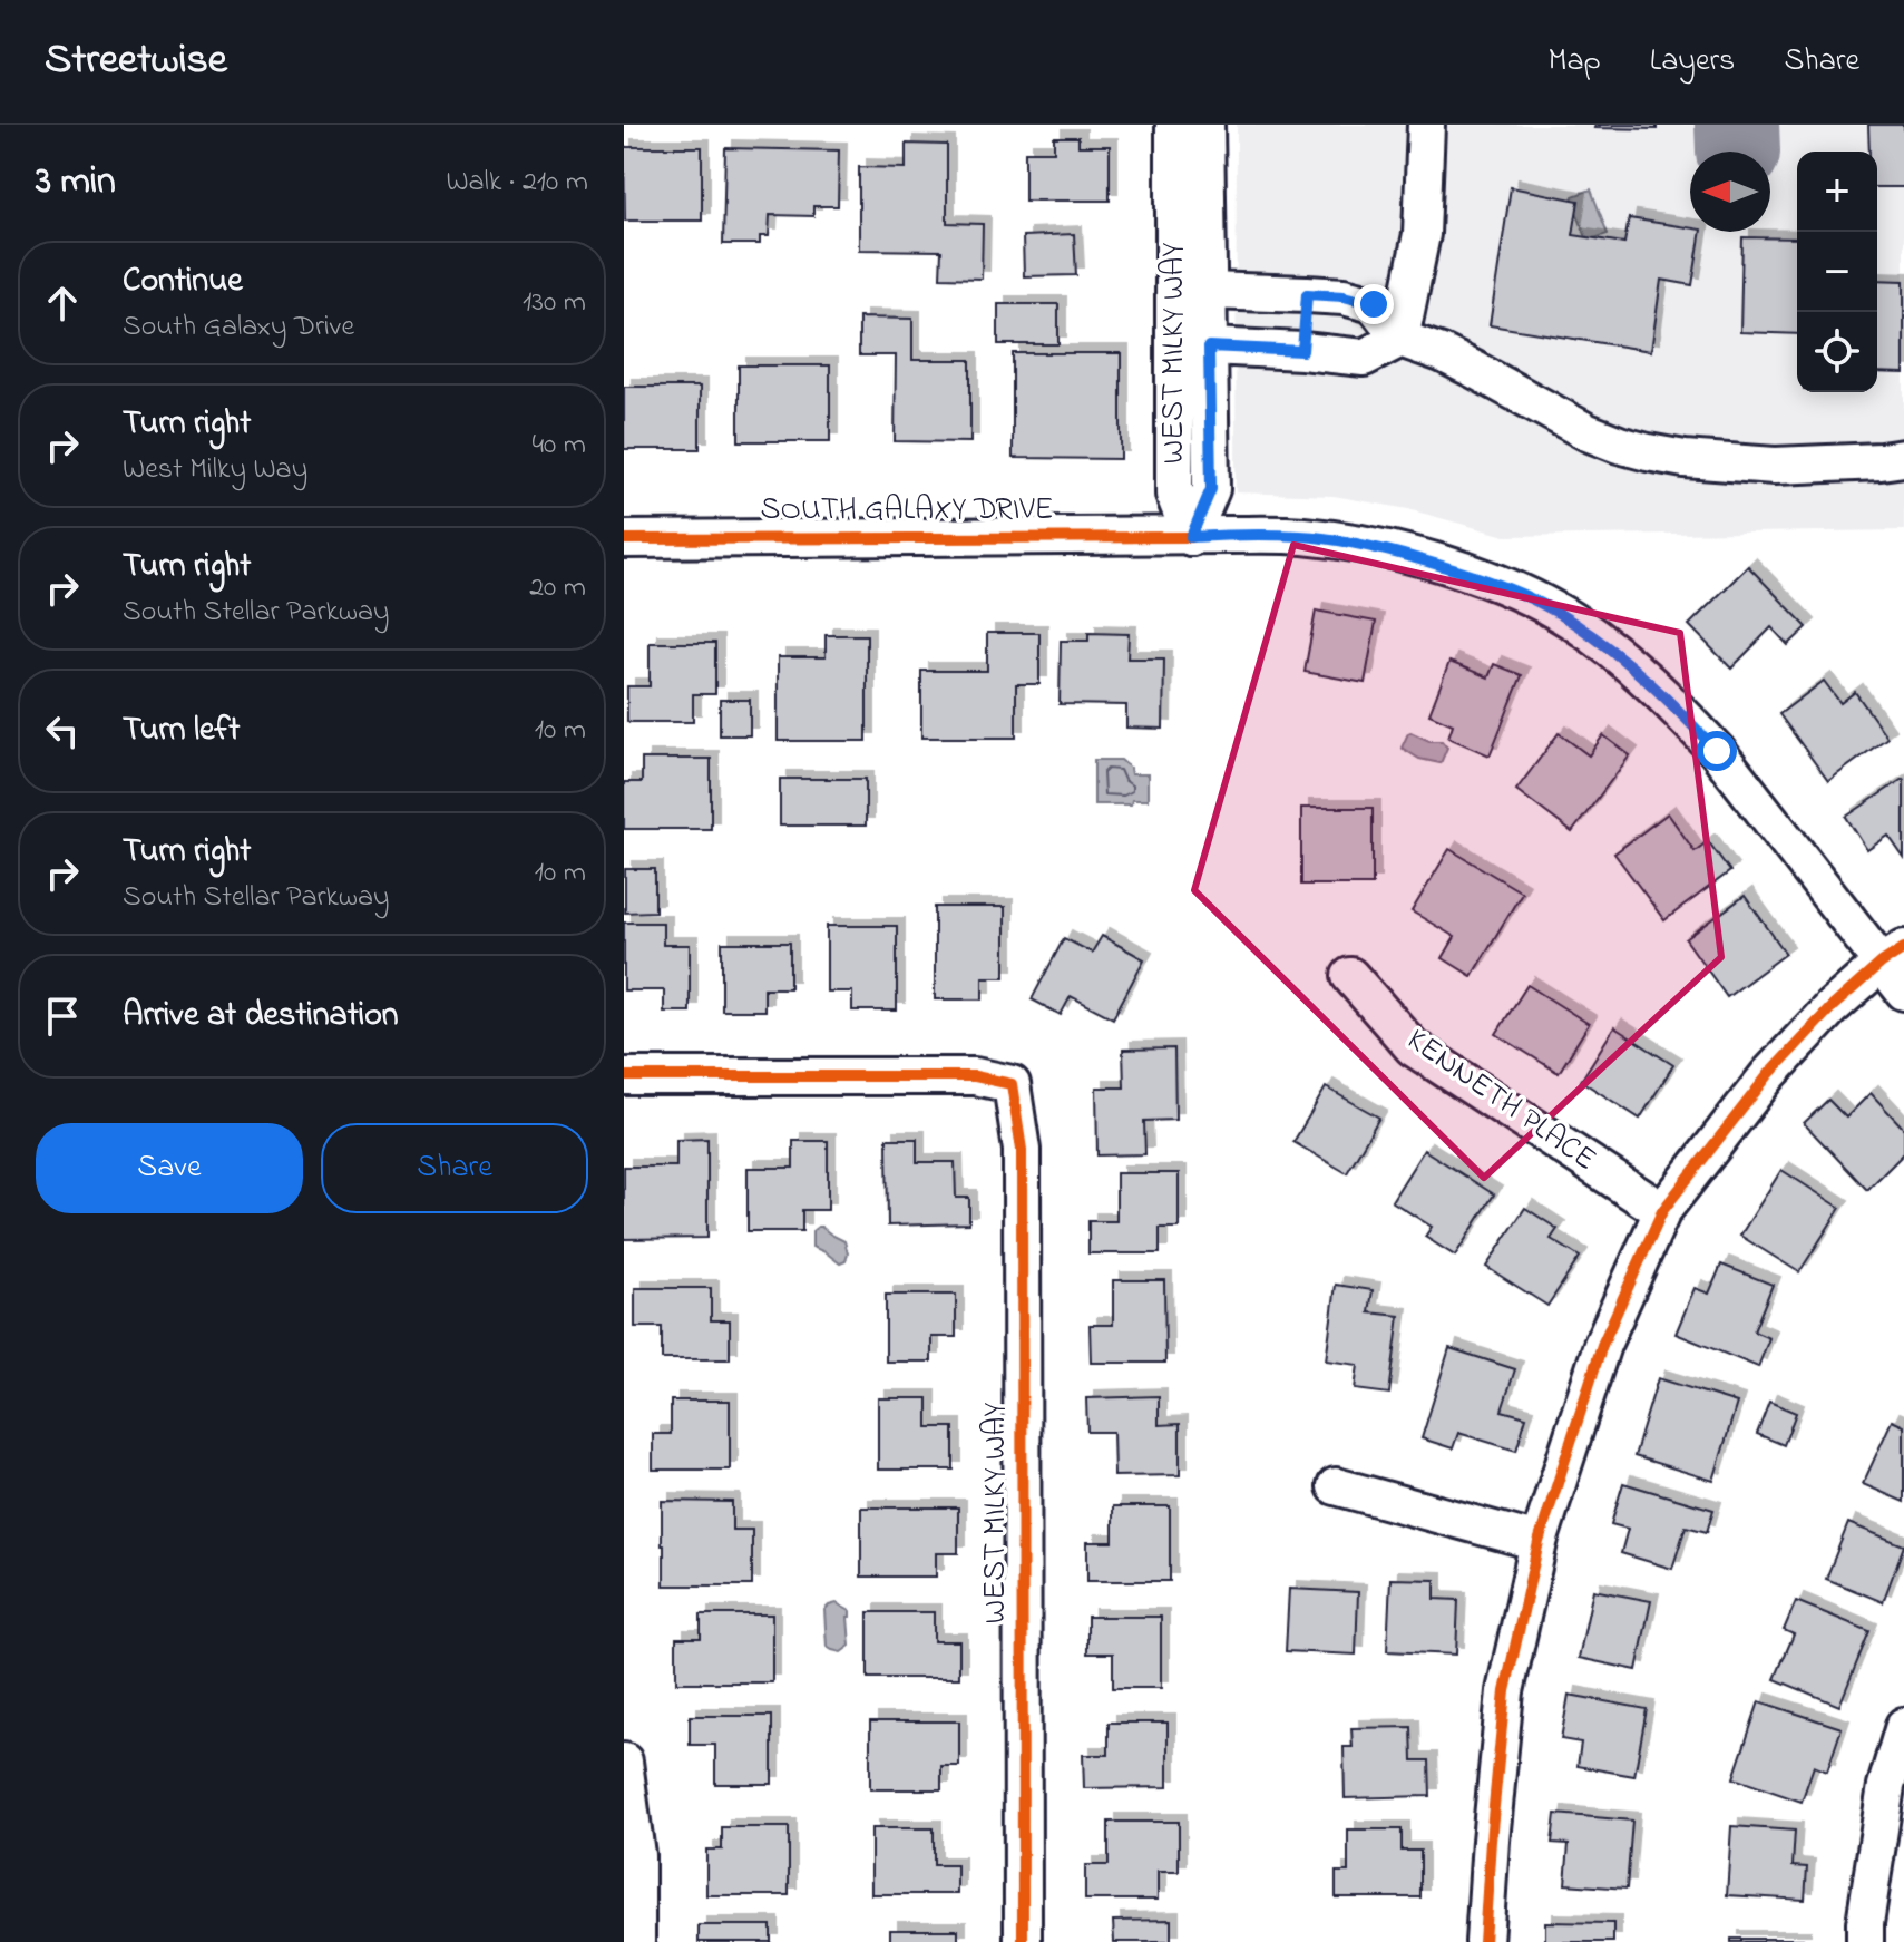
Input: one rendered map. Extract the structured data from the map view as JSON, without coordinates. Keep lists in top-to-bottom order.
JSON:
{
  "streets": {
    "street": ["WEST MILKY WAY", "SOUTH GALAXY DRIVE", "KENNETH PLACE"]
  },
  "crossings": [
    ["WEST MILKY WAY", "SOUTH GALAXY DRIVE"]
  ],
  "north": "left",
  "page": {
    "header": "Streetwise",
    "nav": ["Map", "Layers", "Share"],
    "heading": ["3 min", "Walk · 210 m"],
    "map_buttons": ["+", "−"],
    "list": [
      ["Continue", "South Galaxy Drive", "130 m"],
      ["Turn right", "West Milky Way", "40 m"],
      ["Turn right", "South Stellar Parkway", "20 m"],
      ["Turn left", "10 m"],
      ["Turn right", "South Stellar Parkway", "10 m"],
      "Arrive at destination"
    ],
    "buttons": ["Save", "Share"]
  }
}
